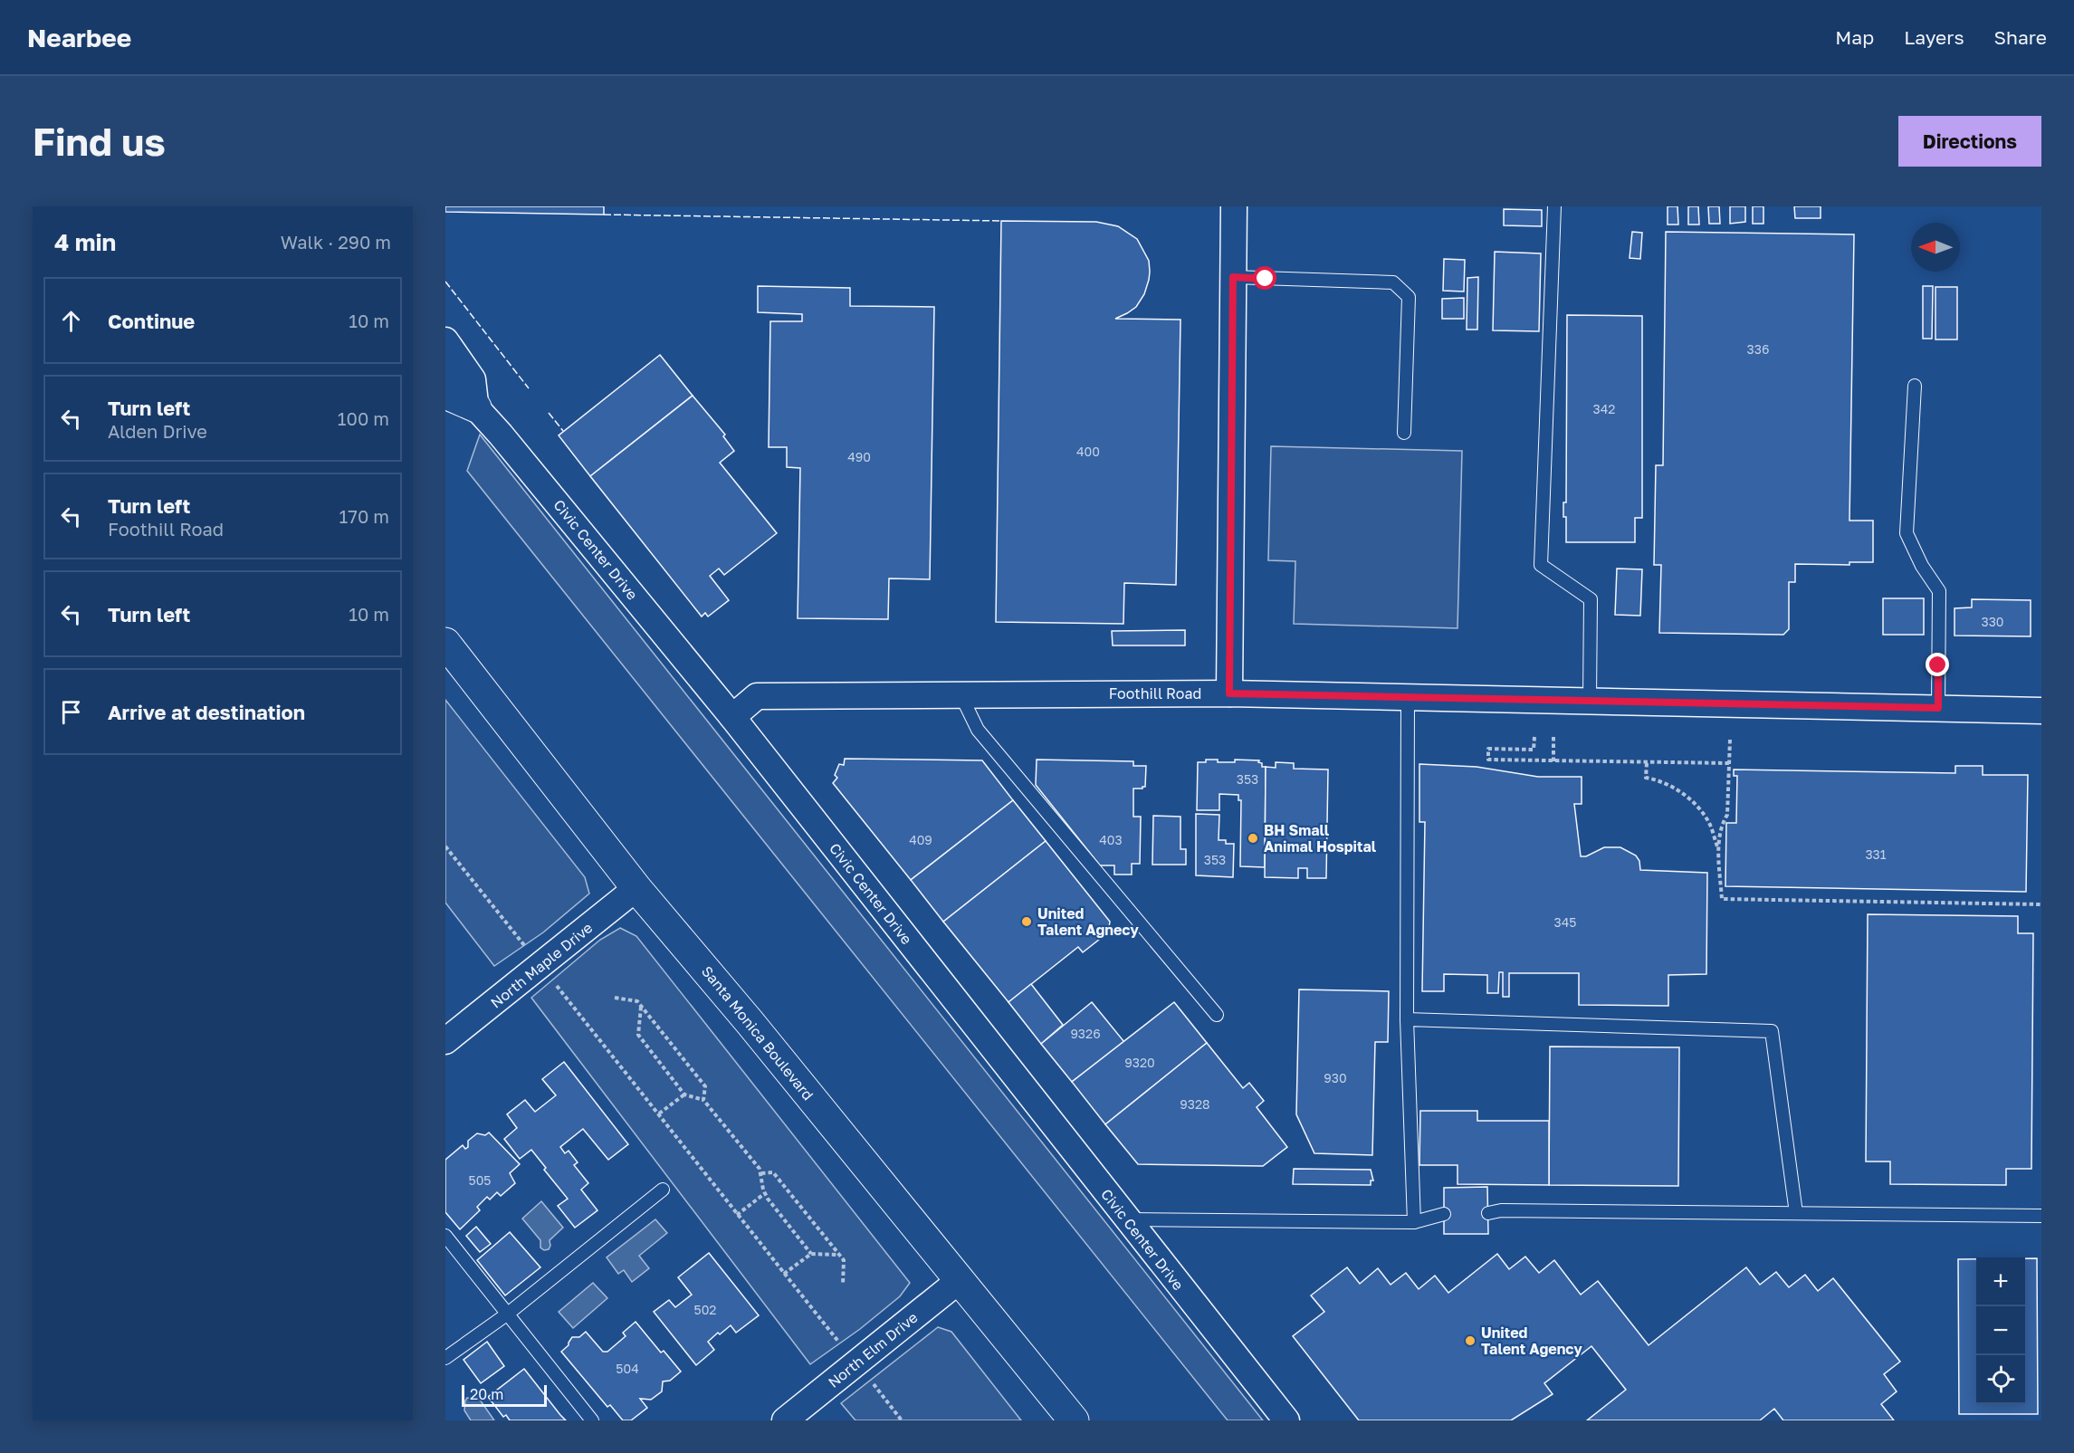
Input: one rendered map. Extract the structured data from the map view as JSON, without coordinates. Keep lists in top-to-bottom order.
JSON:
{
  "streets": {
    "main road": ["Santa Monica Boulevard"],
    "street": [
      "Civic Center Drive",
      "Foothill Road",
      "North Maple Drive",
      "North Elm Drive"
    ]
  },
  "crossings": [
    ["Civic Center Drive", "Foothill Road"],
    ["North Maple Drive", "Santa Monica Boulevard"],
    ["Santa Monica Boulevard", "North Elm Drive"]
  ],
  "places": ["BH Small Animal Hospital", "United Talent Agnecy", "United Talent Agency"],
  "house_numbers": [
    "336",
    "342",
    "400",
    "490",
    "330",
    "353",
    "409",
    "403",
    "331",
    "353",
    "345",
    "9326",
    "9320",
    "930",
    "9328",
    "505",
    "502",
    "504"
  ],
  "scale_bar": "20 m",
  "north": "left",
  "page": {
    "header": "Nearbee",
    "nav": ["Map", "Layers", "Share"],
    "buttons": "Directions",
    "title": "Find us",
    "heading": ["4 min", "Walk · 290 m"],
    "list": [
      ["Continue", "10 m"],
      ["Turn left", "Alden Drive", "100 m"],
      ["Turn left", "Foothill Road", "170 m"],
      ["Turn left", "10 m"],
      "Arrive at destination"
    ],
    "map_buttons": ["+", "−"],
    "scale": "20 m"
  }
}
